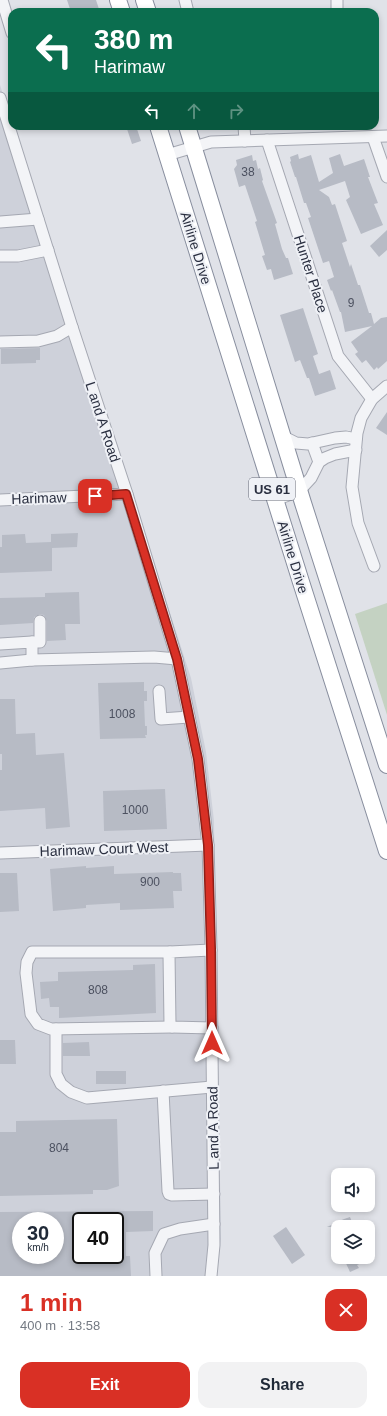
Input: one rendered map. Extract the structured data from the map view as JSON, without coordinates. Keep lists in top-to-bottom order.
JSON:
{
  "streets": {
    "highway": ["Airline Drive", "US 61"],
    "street": [
      "Hunter Place",
      "L and A Road",
      "Harimaw",
      "Harimaw Court West"
    ]
  },
  "crossings": [
    ["L and A Road", "Harimaw"],
    ["L and A Road", "Harimaw Court West"]
  ],
  "house_numbers": [
    "38",
    "9",
    "1008",
    "1000",
    "900",
    "808",
    "804"
  ],
  "page": {
    "turn": ["380 m", "Harimaw"],
    "speed": "30 km/h",
    "limit": "40",
    "heading": ["1 min", "400 m · 13:58"],
    "buttons": ["Exit", "Share"]
  }
}
